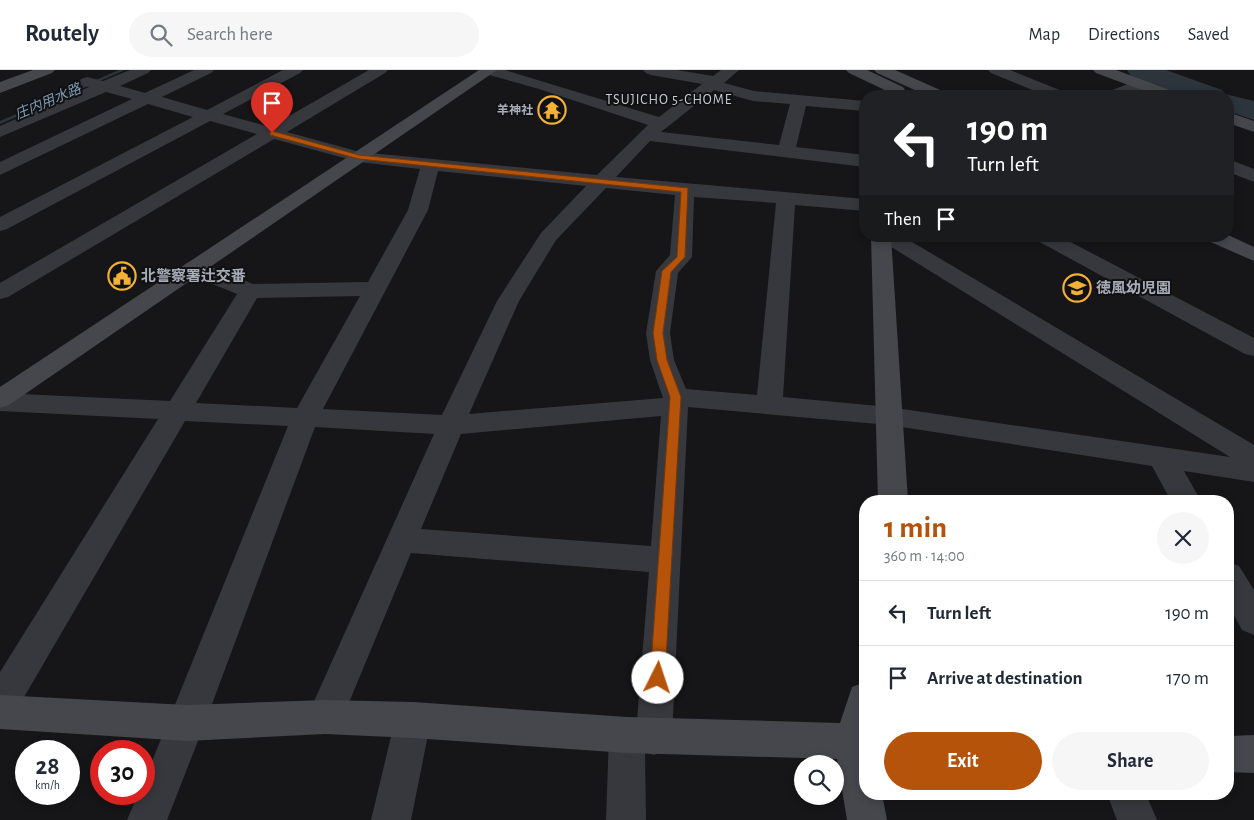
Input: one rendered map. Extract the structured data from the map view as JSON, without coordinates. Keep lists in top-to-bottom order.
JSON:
{
  "districts": ["TSUJICHO 5-CHOME"],
  "water": ["庄内用水路"],
  "places": {
    "temple": ["羊神社"],
    "public building": ["北警察署辻交番"],
    "school or university": ["徳風幼児園"]
  },
  "page": {
    "header": "Routely",
    "search": "Search here",
    "nav": ["Map", "Directions", "Saved"],
    "turn": ["190 m", "Turn left"],
    "then": "Then",
    "heading": ["1 min", "360 m · 14:00"],
    "list": [
      {
        "name": "Turn left",
        "value": "190 m"
      },
      {
        "name": "Arrive at destination",
        "value": "170 m"
      }
    ],
    "buttons": ["Exit", "Share"],
    "speed": "28 km/h",
    "limit": "30"
  }
}
